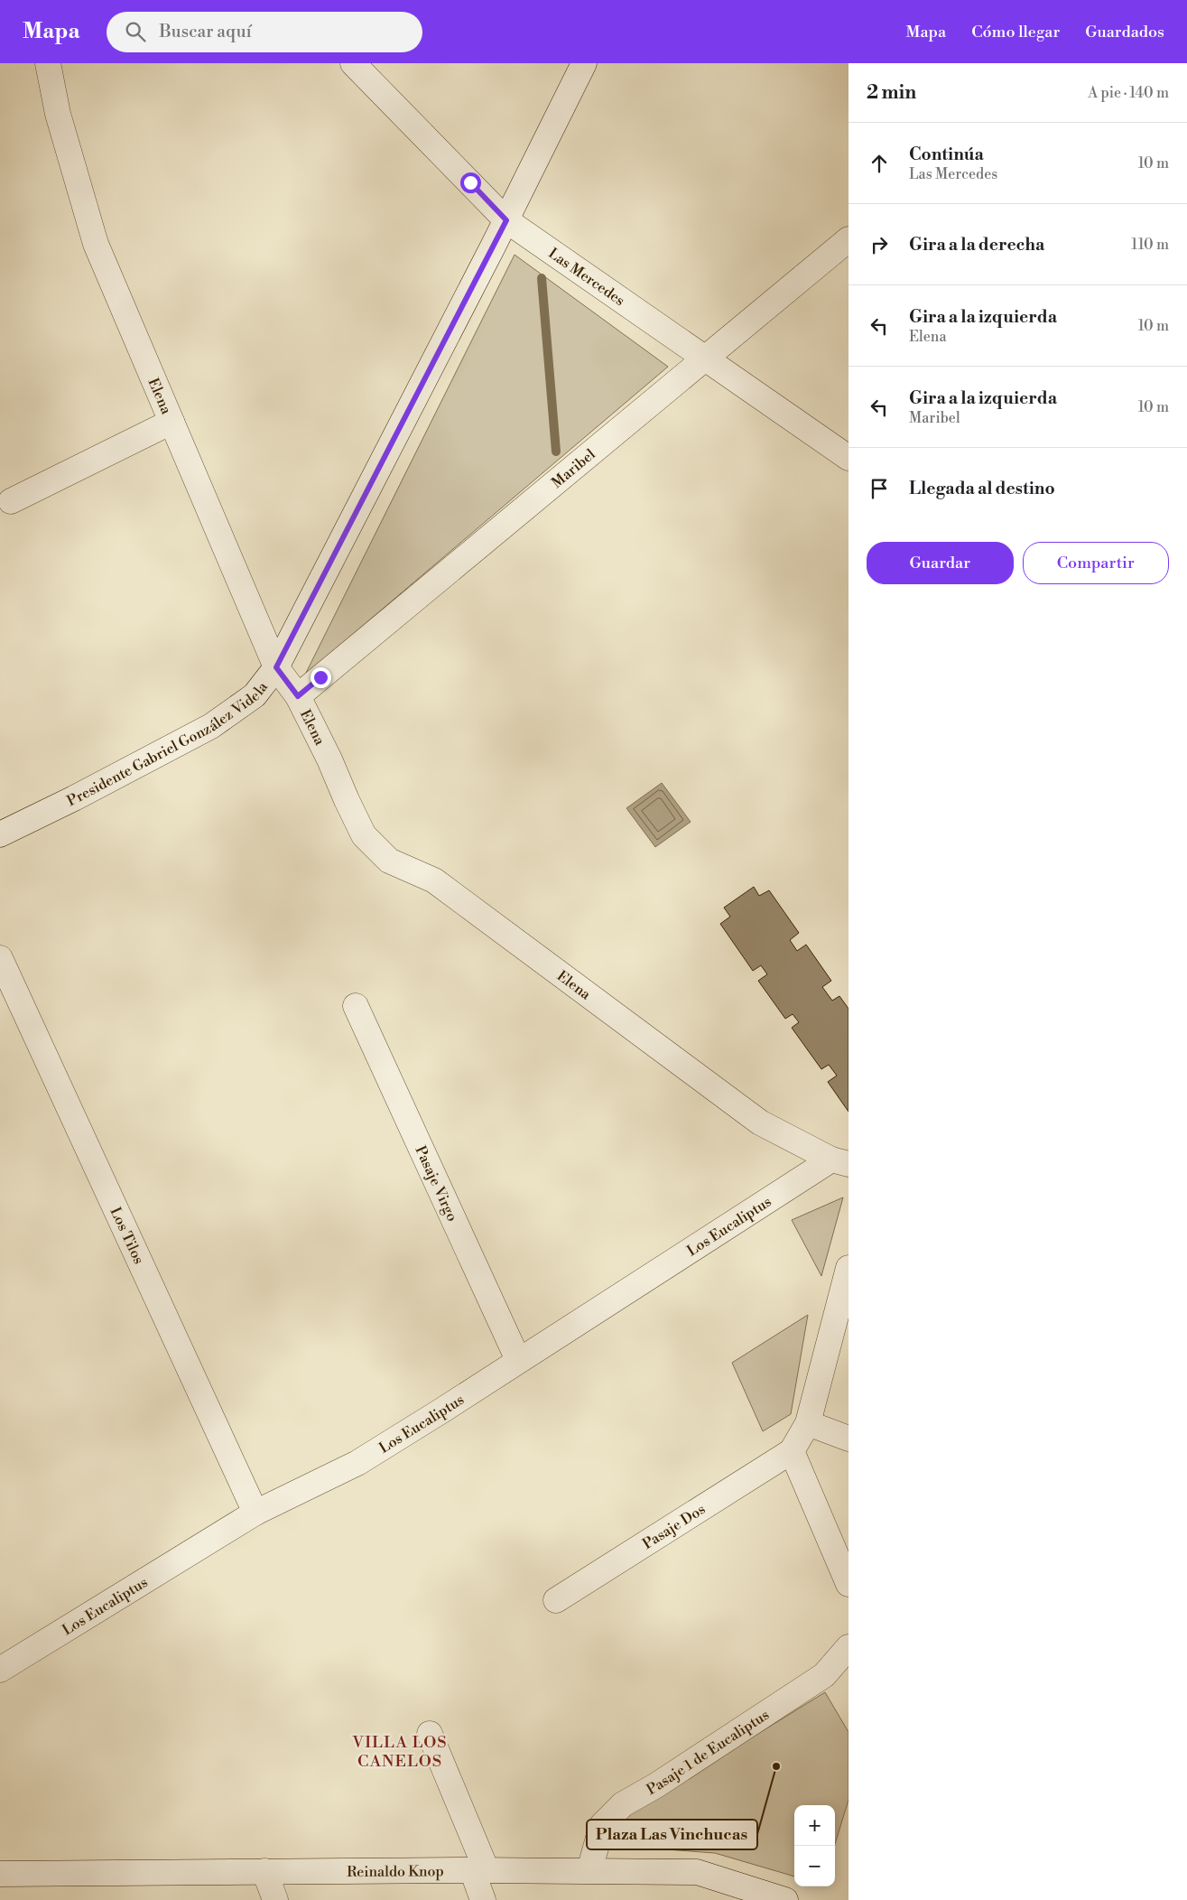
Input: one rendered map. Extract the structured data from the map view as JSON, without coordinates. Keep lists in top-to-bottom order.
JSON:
{
  "streets": {
    "street": [
      "Las Mercedes",
      "Elena",
      "Maribel",
      "Presidente Gabriel González Videla",
      "Pasaje Virgo",
      "Los Eucaliptus",
      "Los Tilos",
      "Pasaje Dos",
      "Pasaje 1 de Eucaliptus",
      "Reinaldo Knop"
    ]
  },
  "crossings": [
    ["Las Mercedes", "Maribel"],
    ["Las Mercedes", "Presidente Gabriel González Videla"],
    ["Elena", "Maribel"],
    ["Elena", "Presidente Gabriel González Videla"],
    ["Elena", "Los Eucaliptus"],
    ["Pasaje Virgo", "Los Eucaliptus"],
    ["Los Eucaliptus", "Los Tilos"],
    ["Pasaje 1 de Eucaliptus", "Reinaldo Knop"]
  ],
  "districts": ["VILLA LOS CANELOS"],
  "places": ["Plaza Las Vinchucas"],
  "page": {
    "header": "Mapa",
    "search": "Buscar aquí",
    "nav": ["Mapa", "Cómo llegar", "Guardados"],
    "heading": ["2 min", "A pie · 140 m"],
    "list": [
      ["Continúa", "Las Mercedes", "10 m"],
      ["Gira a la derecha", "110 m"],
      ["Gira a la izquierda", "Elena", "10 m"],
      ["Gira a la izquierda", "Maribel", "10 m"],
      "Llegada al destino"
    ],
    "buttons": ["Guardar", "Compartir"],
    "map_buttons": ["+", "−"]
  }
}
